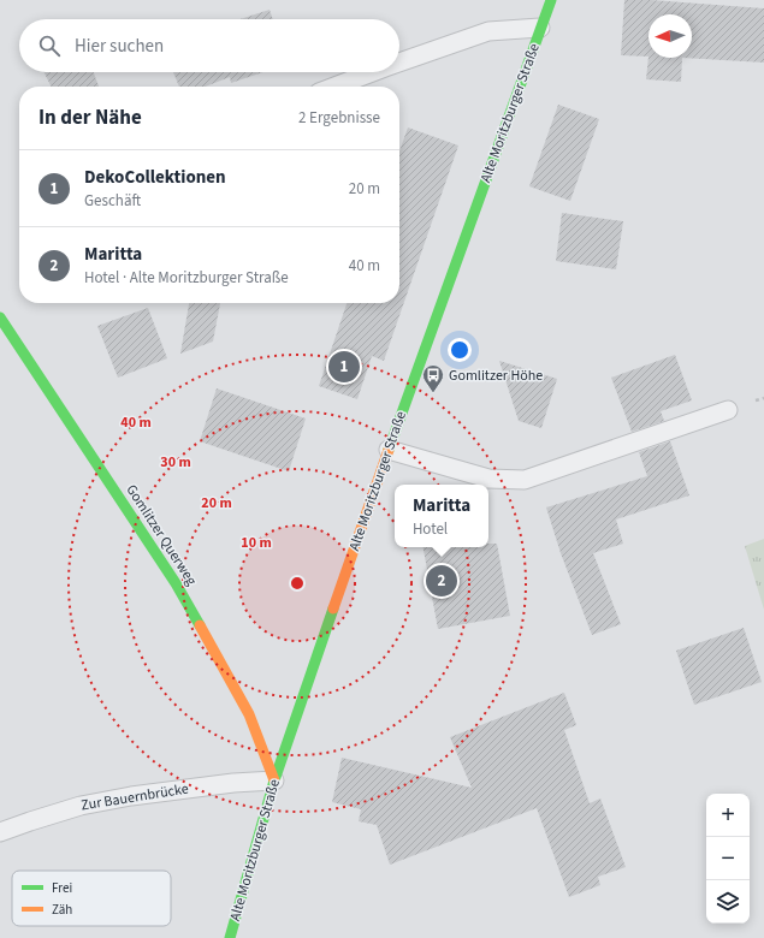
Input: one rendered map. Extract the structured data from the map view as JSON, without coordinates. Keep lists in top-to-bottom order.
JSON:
{
  "streets": {
    "main road": ["Alte Moritzburger Straße", "Gomlitzer Querweg"],
    "lane": ["Zur Bauernbrücke"]
  },
  "crossings": [
    ["Alte Moritzburger Straße", "Gomlitzer Querweg"],
    ["Alte Moritzburger Straße", "Zur Bauernbrücke"],
    ["Gomlitzer Querweg", "Zur Bauernbrücke"]
  ],
  "places": {
    "bus stop": ["Gomlitzer Höhe"]
  },
  "legend": ["Frei", "Zäh"],
  "north": "left",
  "page": {
    "search": "Hier suchen",
    "heading": ["In der Nähe", "2 Ergebnisse"],
    "list": [
      {
        "mark": "1",
        "name": "DekoCollektionen",
        "note": "Geschäft",
        "value": "20 m"
      },
      {
        "mark": "2",
        "name": "Maritta",
        "note": "Hotel · Alte Moritzburger Straße",
        "value": "40 m"
      }
    ],
    "pins": ["1", "2"],
    "popup": ["Maritta", "Hotel"],
    "map_buttons": ["+", "−"]
  },
  "rings": [
    "40 m",
    "30 m",
    "20 m",
    "10 m"
  ]
}
